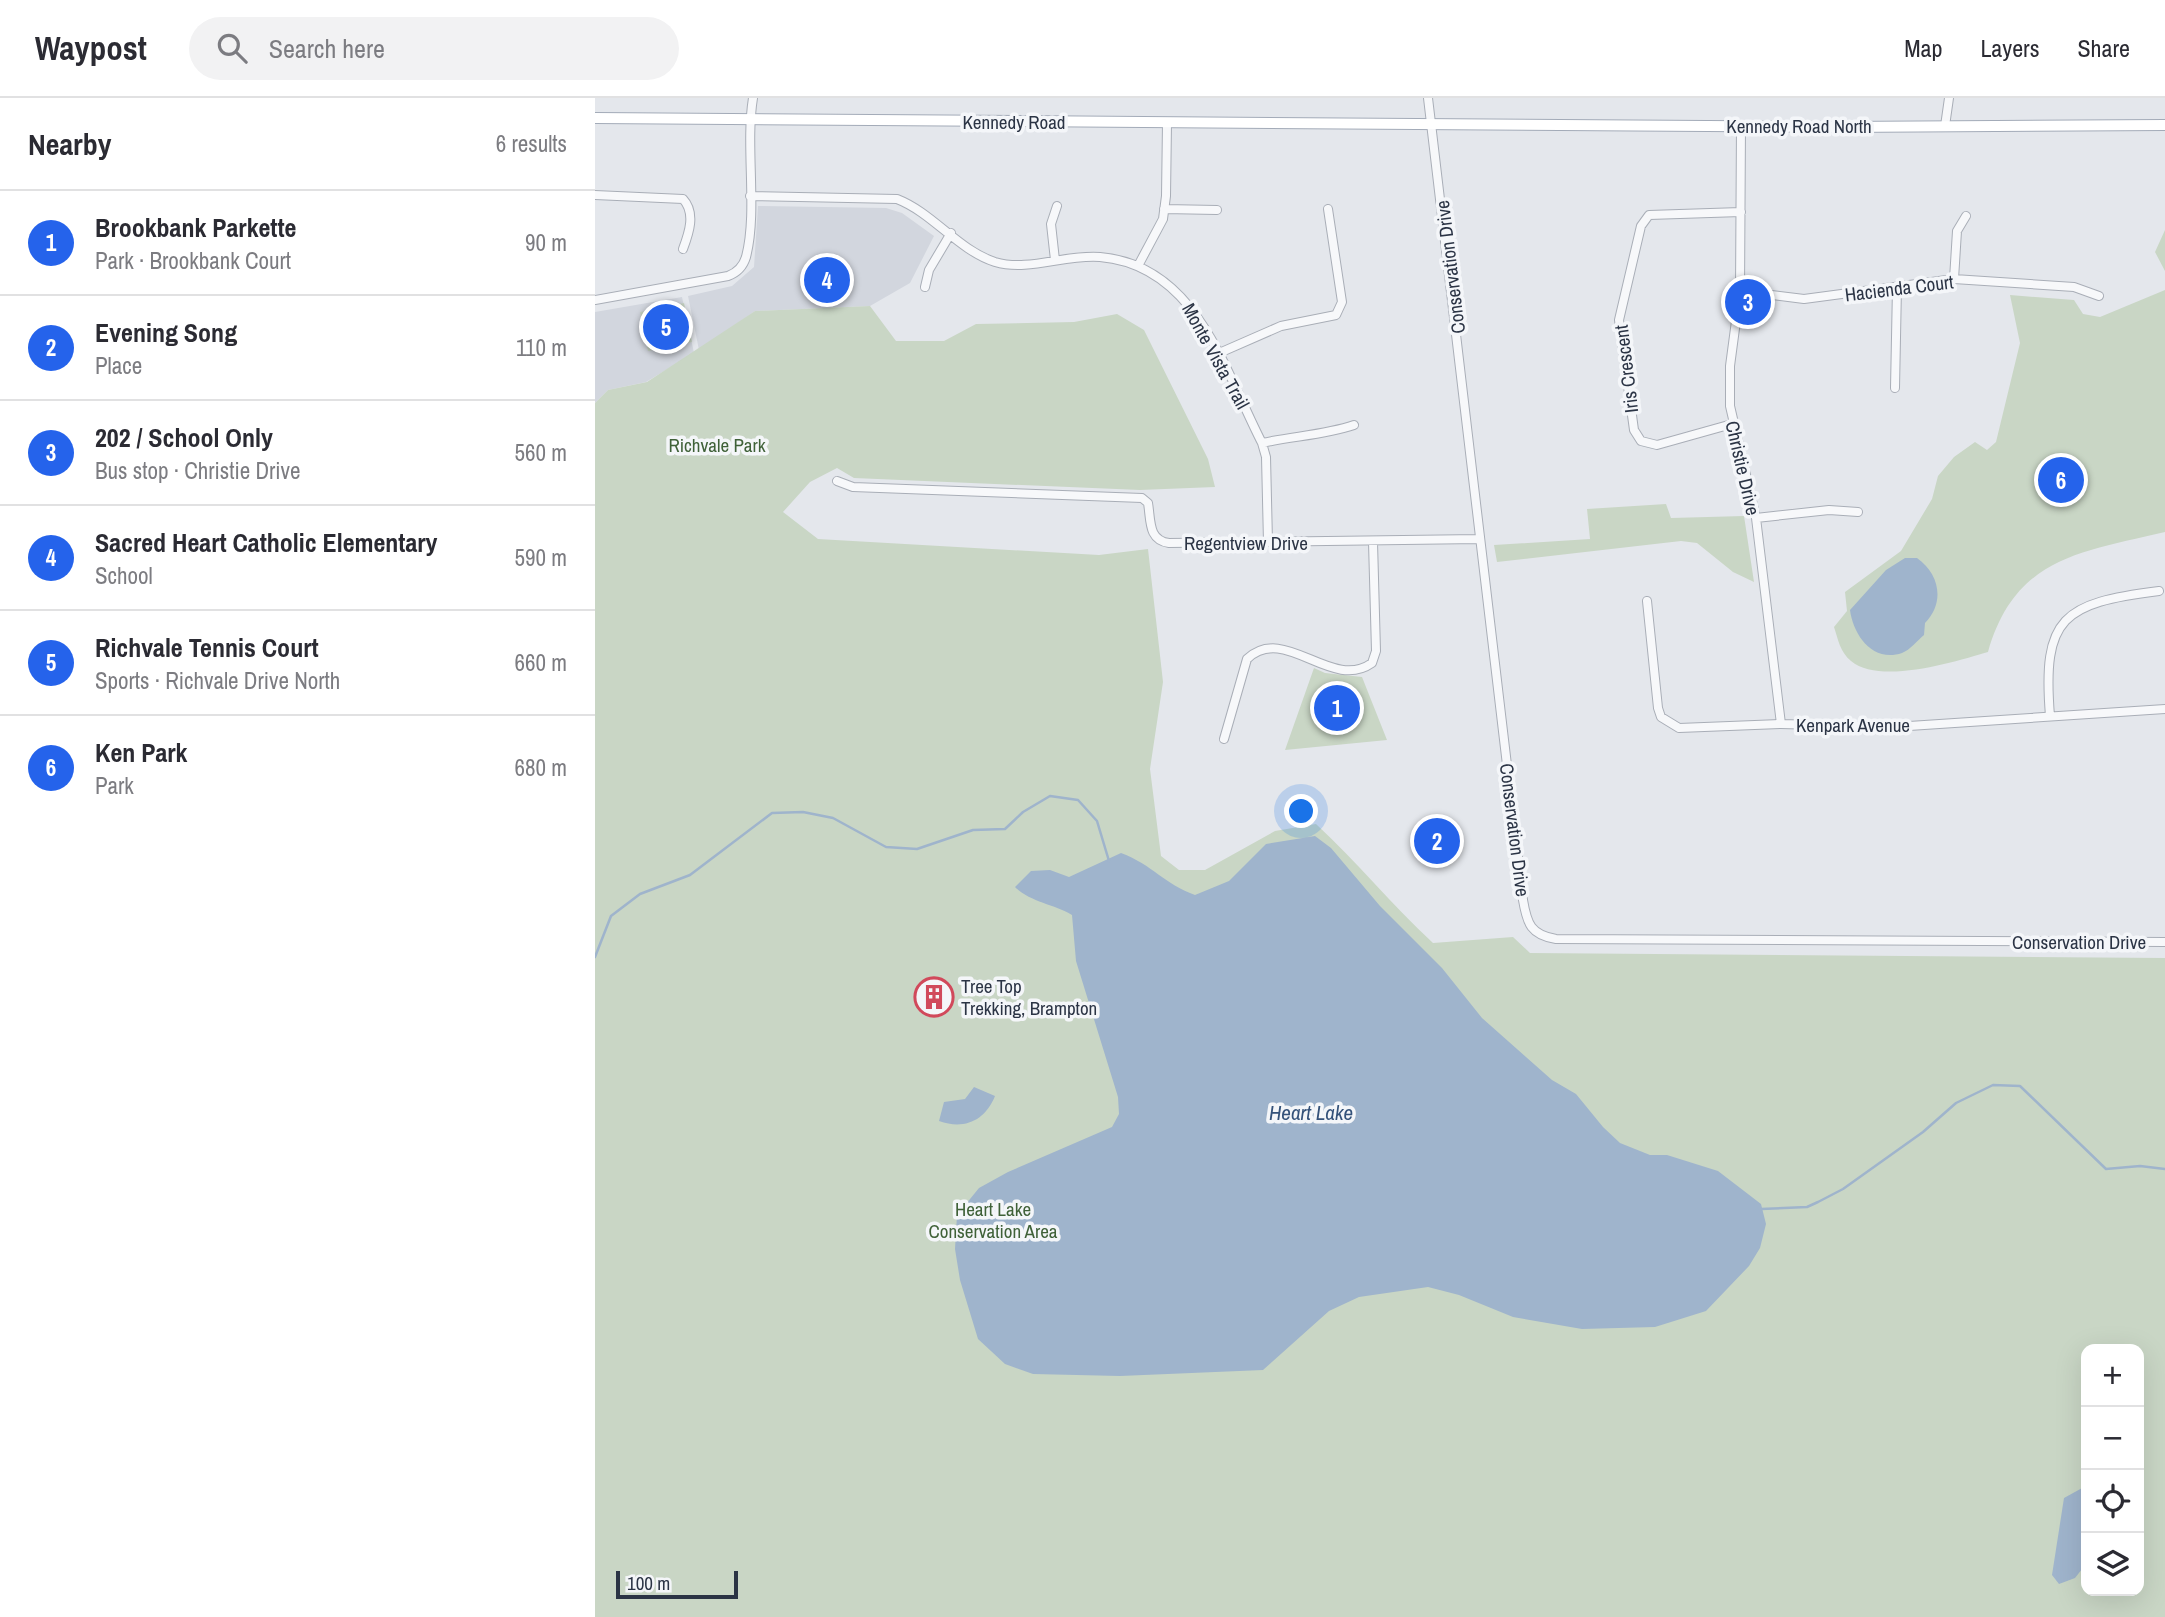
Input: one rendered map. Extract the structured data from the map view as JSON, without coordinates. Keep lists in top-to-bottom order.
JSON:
{
  "streets": {
    "main road": ["Kennedy Road", "Kennedy Road North"],
    "street": [
      "Conservation Drive",
      "Hacienda Court",
      "Monte Vista Trail",
      "Iris Crescent",
      "Christie Drive",
      "Regentview Drive",
      "Kenpark Avenue"
    ]
  },
  "crossings": [
    ["Kennedy Road", "Kennedy Road North"],
    ["Kennedy Road", "Conservation Drive"],
    ["Kennedy Road North", "Conservation Drive"],
    ["Kennedy Road North", "Christie Drive"],
    ["Conservation Drive", "Regentview Drive"],
    ["Hacienda Court", "Christie Drive"],
    ["Monte Vista Trail", "Regentview Drive"],
    ["Iris Crescent", "Christie Drive"],
    ["Christie Drive", "Kenpark Avenue"]
  ],
  "water": ["Heart Lake"],
  "parks": ["Richvale Park", "Heart Lake Conservation Area"],
  "places": {
    "building": ["Tree Top Trekking, Brampton"]
  },
  "scale_bar": "100 m",
  "page": {
    "header": "Waypost",
    "search": "Search here",
    "nav": ["Map", "Layers", "Share"],
    "heading": ["Nearby", "6 results"],
    "list": [
      {
        "mark": "1",
        "name": "Brookbank Parkette",
        "note": "Park · Brookbank Court",
        "value": "90 m"
      },
      {
        "mark": "2",
        "name": "Evening Song",
        "note": "Place",
        "value": "110 m"
      },
      {
        "mark": "3",
        "name": "202 / School Only",
        "note": "Bus stop · Christie Drive",
        "value": "560 m"
      },
      {
        "mark": "4",
        "name": "Sacred Heart Catholic Elementary",
        "note": "School",
        "value": "590 m"
      },
      {
        "mark": "5",
        "name": "Richvale Tennis Court",
        "note": "Sports · Richvale Drive North",
        "value": "660 m"
      },
      {
        "mark": "6",
        "name": "Ken Park",
        "note": "Park",
        "value": "680 m"
      }
    ],
    "pins": [
      "4",
      "3",
      "5",
      "6",
      "1",
      "2"
    ],
    "map_buttons": ["+", "−"],
    "scale": "100 m"
  }
}
